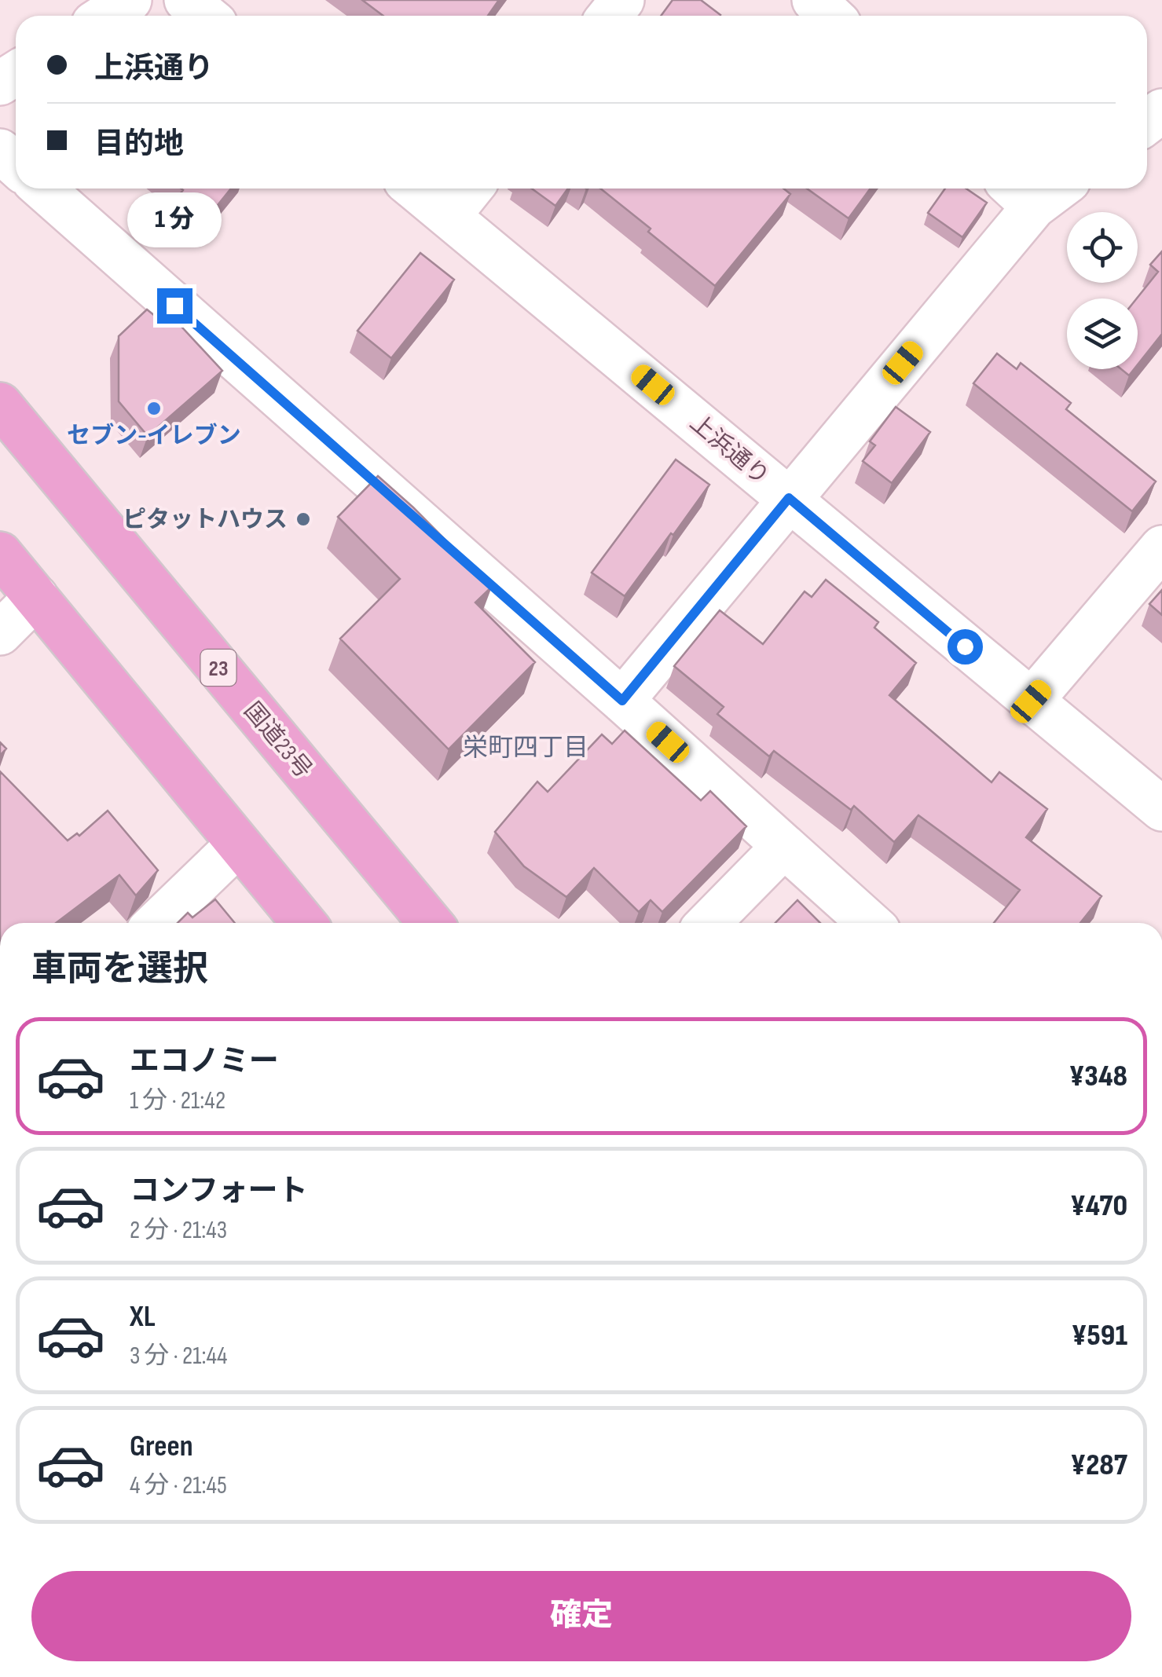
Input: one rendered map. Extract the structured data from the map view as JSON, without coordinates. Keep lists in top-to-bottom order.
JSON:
{
  "streets": {
    "highway": ["23", "国道23号"],
    "street": ["上浜通り"]
  },
  "districts": ["栄町四丁目"],
  "places": ["セブン-イレブン", "ピタットハウス"],
  "page": {
    "banner": ["上浜通り", "目的地"],
    "bubble": "1 分",
    "heading": "車両を選択",
    "list": [
      {
        "name": "エコノミー",
        "note": "1 分 · 21:42",
        "value": "¥348"
      },
      {
        "name": "コンフォート",
        "note": "2 分 · 21:43",
        "value": "¥470"
      },
      {
        "name": "XL",
        "note": "3 分 · 21:44",
        "value": "¥591"
      },
      {
        "name": "Green",
        "note": "4 分 · 21:45",
        "value": "¥287"
      }
    ],
    "buttons": "確定"
  }
}
